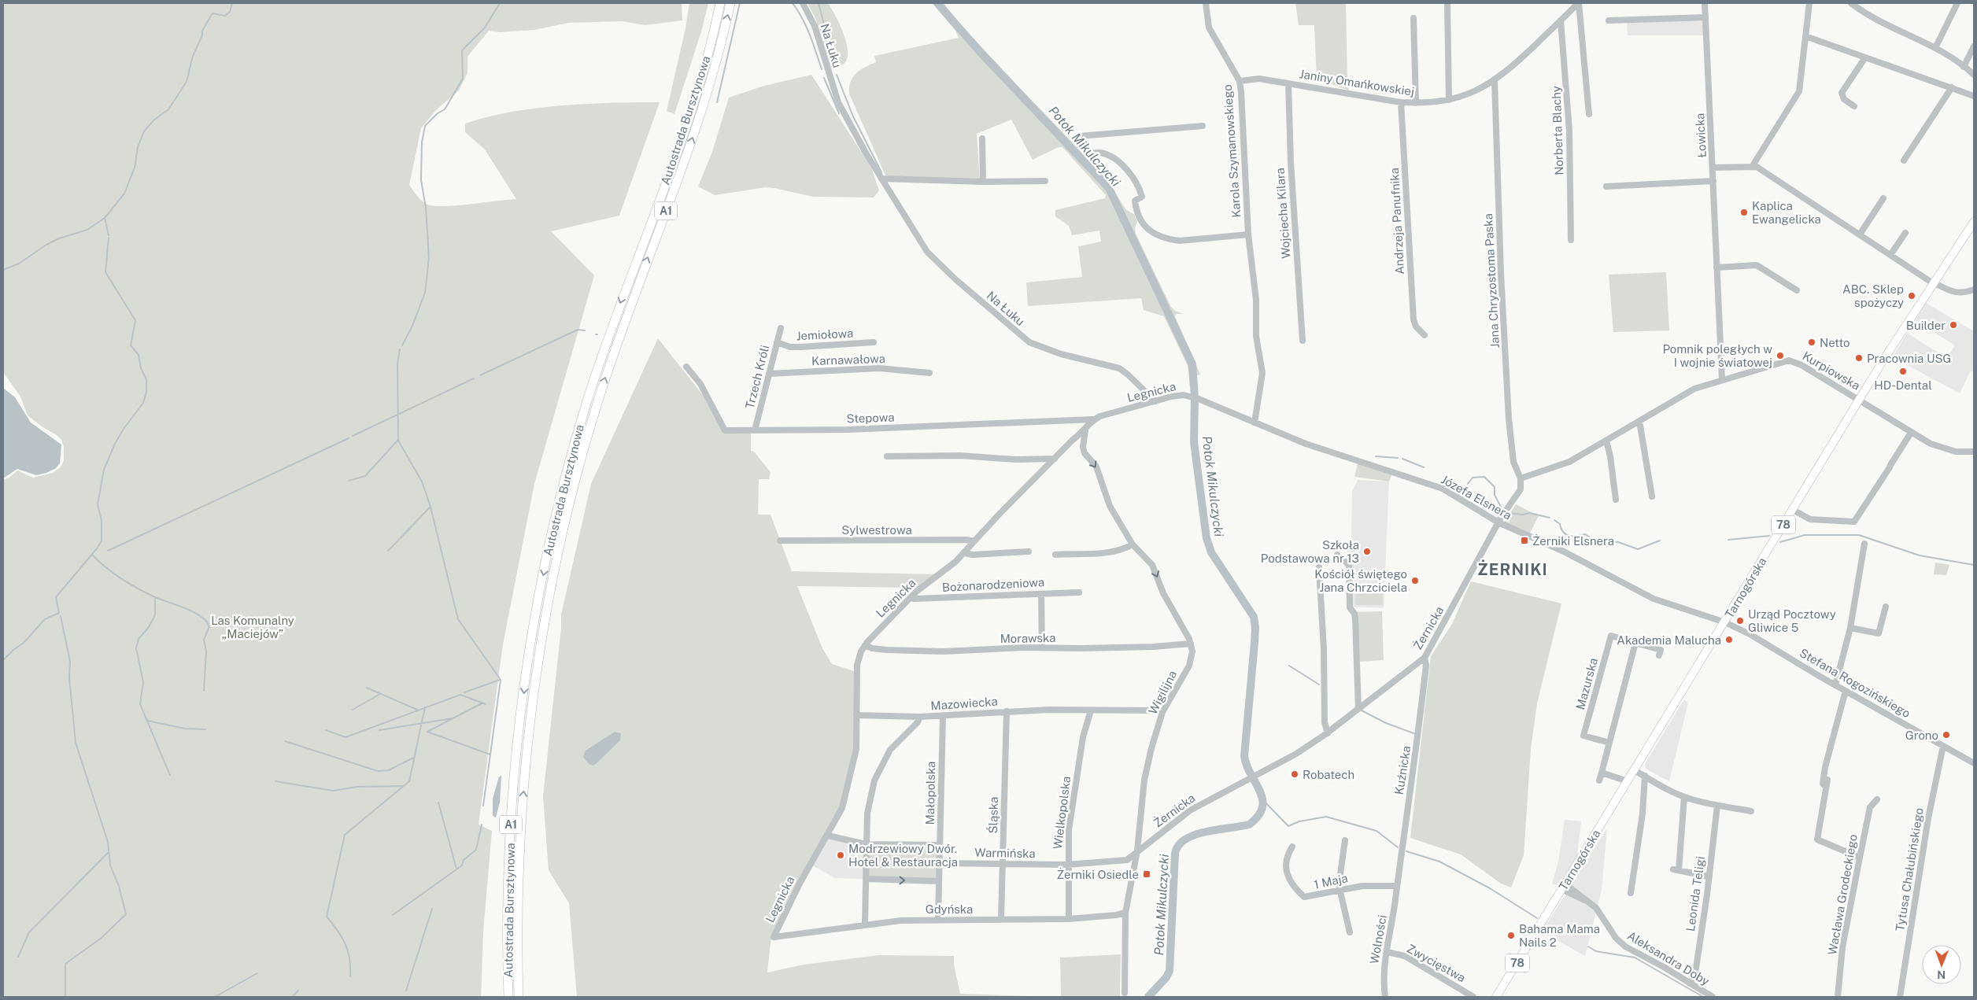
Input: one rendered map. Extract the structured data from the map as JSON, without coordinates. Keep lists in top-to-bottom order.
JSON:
{
  "streets": {
    "highway": ["Autostrada Bursztynowa", "A1"],
    "main road": ["78", "Tarnogórska"],
    "street": [
      "Na Łuku",
      "Janiny Omańkowskiej",
      "Norberta Blachy",
      "Łowicka",
      "Karola Szymanowskiego",
      "Wojciecha Kilara",
      "Andrzeja Panufnika",
      "Jana Chryzostoma Paska",
      "Jemiołowa",
      "Karnawałowa",
      "Kurpiowska",
      "Trzech Króli",
      "Legnicka",
      "Stepowa",
      "Józefa Elsnera",
      "Sylwestrowa",
      "Bożonarodzeniowa",
      "Żernicka",
      "Morawska",
      "Stefana Rogozińskiego",
      "Mazurska",
      "Wigilijna",
      "Mazowiecka",
      "Kuźnicka",
      "Małopolska",
      "Wielkopolska",
      "Śląska",
      "Warmińska",
      "Tytusa Chałubińskiego",
      "1 Maja",
      "Leonida Teligi",
      "Wacława Grodeckiego",
      "Gdyńska",
      "Wolności",
      "Aleksandra Doby",
      "Zwycięstwa"
    ]
  },
  "crossings": [
    ["Na Łuku", "Legnicka"],
    ["Janiny Omańkowskiej", "Norberta Blachy"],
    ["Janiny Omańkowskiej", "Karola Szymanowskiego"],
    ["Janiny Omańkowskiej", "Wojciecha Kilara"],
    ["Janiny Omańkowskiej", "Andrzeja Panufnika"],
    ["Janiny Omańkowskiej", "Jana Chryzostoma Paska"],
    ["Łowicka", "Kurpiowska"],
    ["Karola Szymanowskiego", "Józefa Elsnera"],
    ["Jana Chryzostoma Paska", "Kurpiowska"],
    ["Jemiołowa", "Trzech Króli"],
    ["Karnawałowa", "Trzech Króli"],
    ["Kurpiowska", "Tarnogórska"],
    ["Trzech Króli", "Stepowa"],
    ["Legnicka", "Stepowa"],
    ["Legnicka", "Józefa Elsnera"],
    ["Legnicka", "Sylwestrowa"],
    ["Legnicka", "Bożonarodzeniowa"],
    ["Legnicka", "Morawska"],
    ["Legnicka", "Wigilijna"],
    ["Legnicka", "Gdyńska"],
    ["Józefa Elsnera", "Tarnogórska"],
    ["Józefa Elsnera", "Żernicka"],
    ["Józefa Elsnera", "Stefana Rogozińskiego"],
    ["Tarnogórska", "Stefana Rogozińskiego"],
    ["Tarnogórska", "Aleksandra Doby"],
    ["Żernicka", "Wigilijna"],
    ["Żernicka", "Kuźnicka"],
    ["Żernicka", "Warmińska"],
    ["Morawska", "Wigilijna"],
    ["Stefana Rogozińskiego", "Tytusa Chałubińskiego"],
    ["Wigilijna", "Mazowiecka"],
    ["Wigilijna", "Warmińska"],
    ["Wigilijna", "Gdyńska"],
    ["Mazowiecka", "Małopolska"],
    ["Mazowiecka", "Wielkopolska"],
    ["Mazowiecka", "Śląska"],
    ["Mazowiecka", "Gdyńska"],
    ["Kuźnicka", "1 Maja"],
    ["Kuźnicka", "Wolności"],
    ["Małopolska", "Warmińska"],
    ["Małopolska", "Gdyńska"],
    ["Wielkopolska", "Warmińska"],
    ["Wielkopolska", "Gdyńska"],
    ["Śląska", "Warmińska"],
    ["Śląska", "Gdyńska"],
    ["1 Maja", "Wolności"],
    ["Leonida Teligi", "Aleksandra Doby"],
    ["Wolności", "Zwycięstwa"]
  ],
  "one_way": ["Wigilijna"],
  "districts": ["ŻERNIKI"],
  "water": ["Potok Mikulczycki"],
  "parks": ["Las Komunalny „Maciejów”"],
  "places": {
    "other": [
      "Kaplica Ewangelicka",
      "ABC. Sklep spożyczy",
      "Builder",
      "Netto",
      "Pomnik poległych w I wojnie światowej",
      "Pracownia USG",
      "HD-Dental",
      "Szkoła Podstawowa nr 13",
      "Kościół świętego Jana Chrzciciela",
      "Urząd Pocztowy Gliwice 5",
      "Akademia Malucha",
      "Grono",
      "Robatech",
      "Modrzewiowy Dwór. Hotel & Restauracja",
      "Bahama Mama Nails 2"
    ],
    "transit": ["Żerniki Elsnera", "Żerniki Osiedle"]
  },
  "north": "bottom"
}
